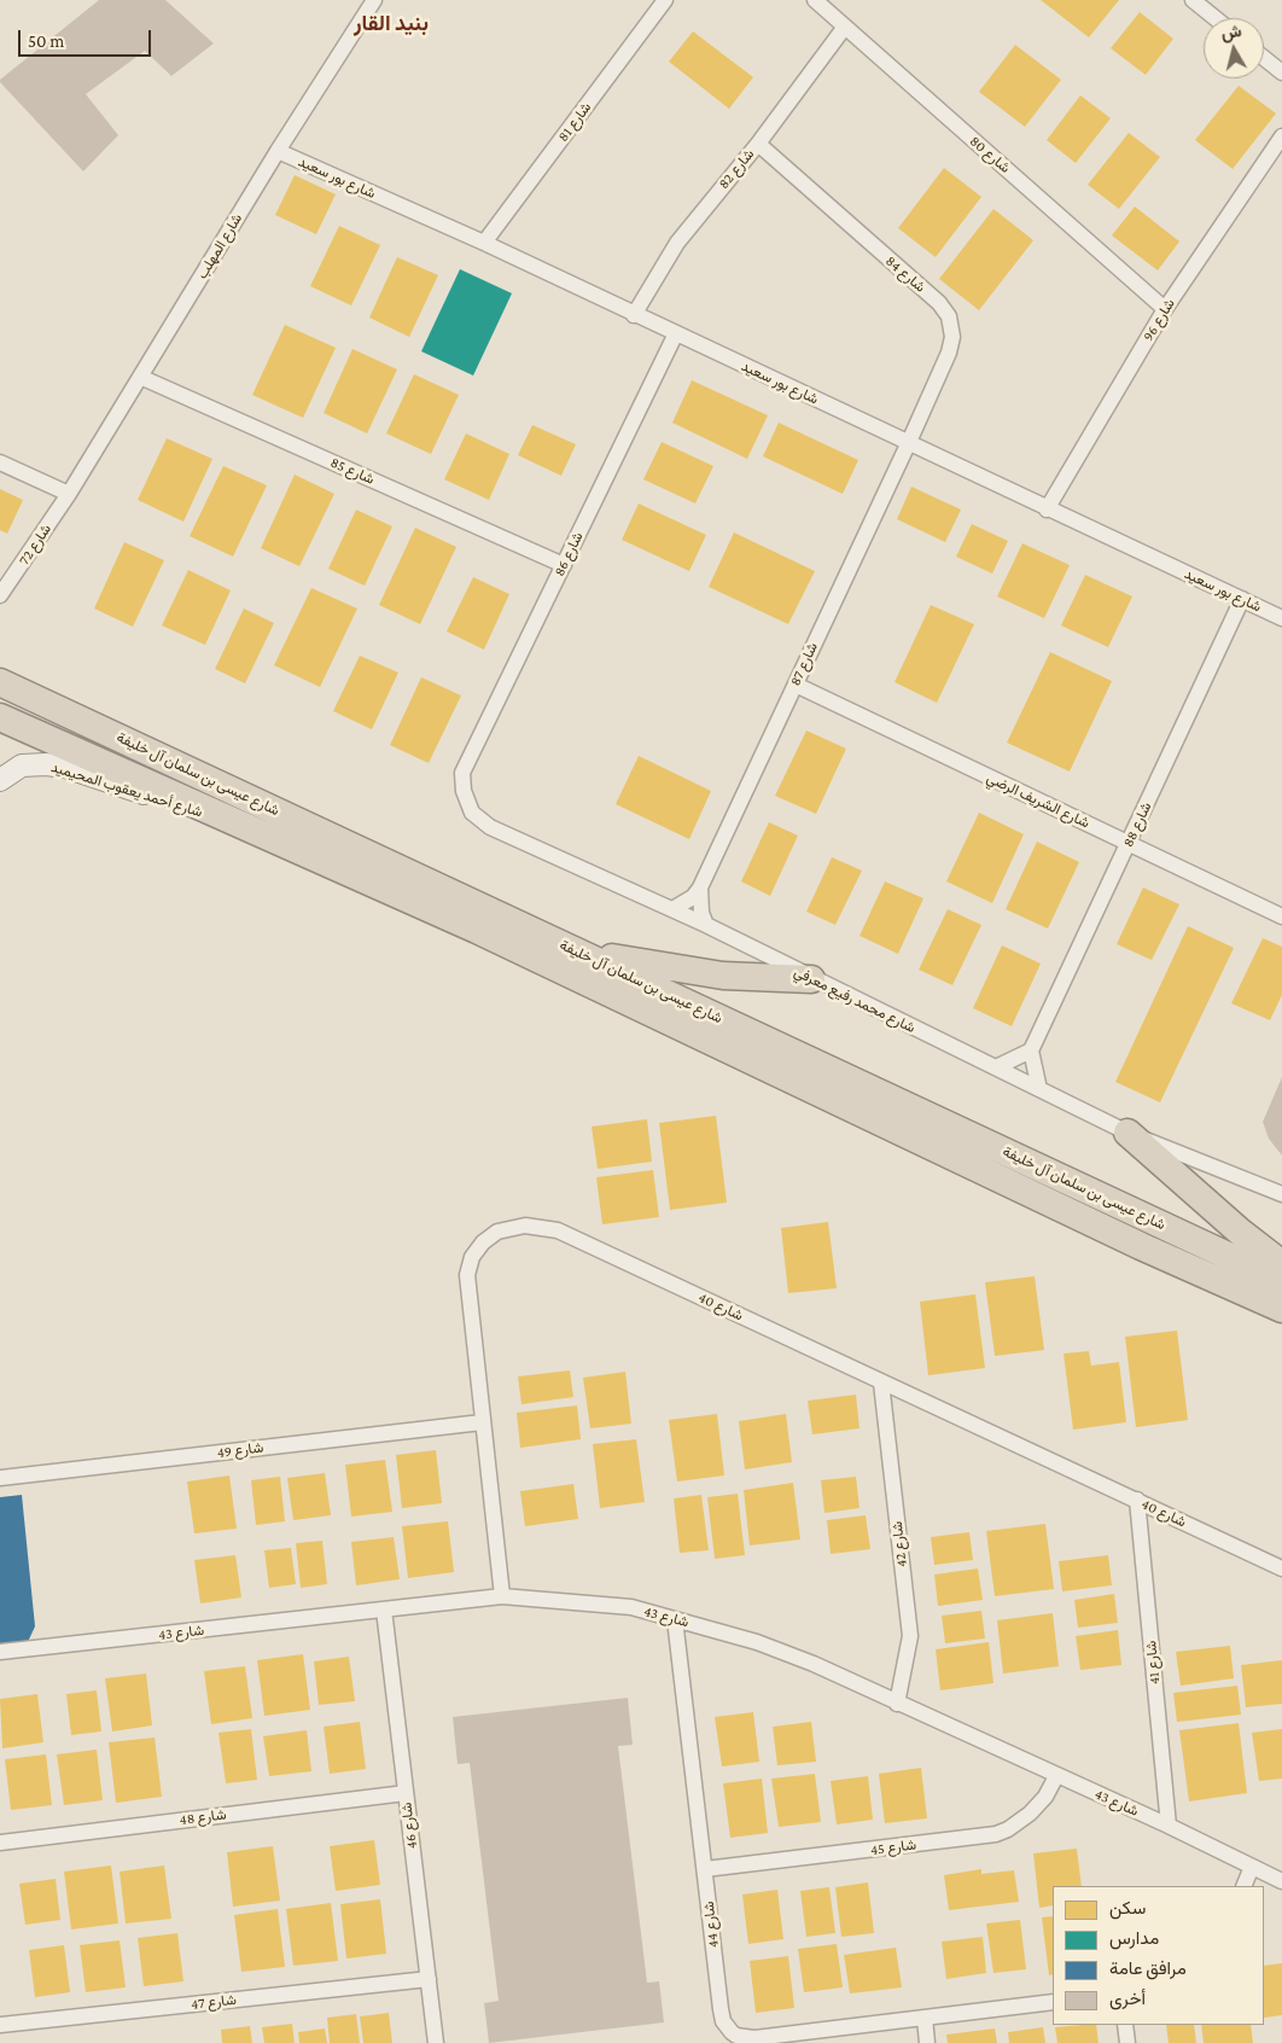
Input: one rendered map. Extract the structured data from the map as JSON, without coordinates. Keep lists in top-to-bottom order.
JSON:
{
  "streets": {
    "highway": ["شارع عيسى بن سلمان آل خليفة"],
    "street": [
      "شارع 81",
      "شارع 80",
      "شارع 82",
      "شارع بور سعيد",
      "شارع المهلب",
      "شارع 84",
      "شارع 96",
      "شارع 85",
      "شارع 72",
      "شارع 86",
      "شارع 87",
      "شارع أحمد يعقوب المحيميد",
      "شارع الشريف الرضي",
      "شارع 88",
      "شارع محمد رفيع معرفي",
      "شارع 40",
      "شارع 49",
      "شارع 42",
      "شارع 43",
      "شارع 41",
      "شارع 48",
      "شارع 46",
      "شارع 45",
      "شارع 44",
      "شارع 47"
    ]
  },
  "crossings": [
    ["شارع 81", "شارع بور سعيد"],
    ["شارع 80", "شارع 82"],
    ["شارع 80", "شارع 96"],
    ["شارع 82", "شارع بور سعيد"],
    ["شارع 82", "شارع 84"],
    ["شارع بور سعيد", "شارع المهلب"],
    ["شارع بور سعيد", "شارع 84"],
    ["شارع بور سعيد", "شارع 96"],
    ["شارع بور سعيد", "شارع 86"],
    ["شارع بور سعيد", "شارع 87"],
    ["شارع بور سعيد", "شارع 88"],
    ["شارع المهلب", "شارع 85"],
    ["شارع المهلب", "شارع 72"],
    ["شارع 84", "شارع 87"],
    ["شارع 85", "شارع 86"],
    ["شارع 86", "شارع محمد رفيع معرفي"],
    ["شارع 87", "شارع الشريف الرضي"],
    ["شارع 87", "شارع محمد رفيع معرفي"],
    ["شارع عيسى بن سلمان آل خليفة", "شارع أحمد يعقوب المحيميد"],
    ["شارع الشريف الرضي", "شارع 88"],
    ["شارع 40", "شارع 49"],
    ["شارع 40", "شارع 42"],
    ["شارع 40", "شارع 43"],
    ["شارع 40", "شارع 41"],
    ["شارع 42", "شارع 43"],
    ["شارع 43", "شارع 41"],
    ["شارع 43", "شارع 46"],
    ["شارع 43", "شارع 45"],
    ["شارع 43", "شارع 44"],
    ["شارع 48", "شارع 46"],
    ["شارع 46", "شارع 47"],
    ["شارع 45", "شارع 44"]
  ],
  "districts": ["بنيد القار"],
  "legend": [
    "سكن",
    "مدارس",
    "مرافق عامة",
    "أخرى"
  ],
  "scale_bar": "50 m",
  "north": "top"
}
